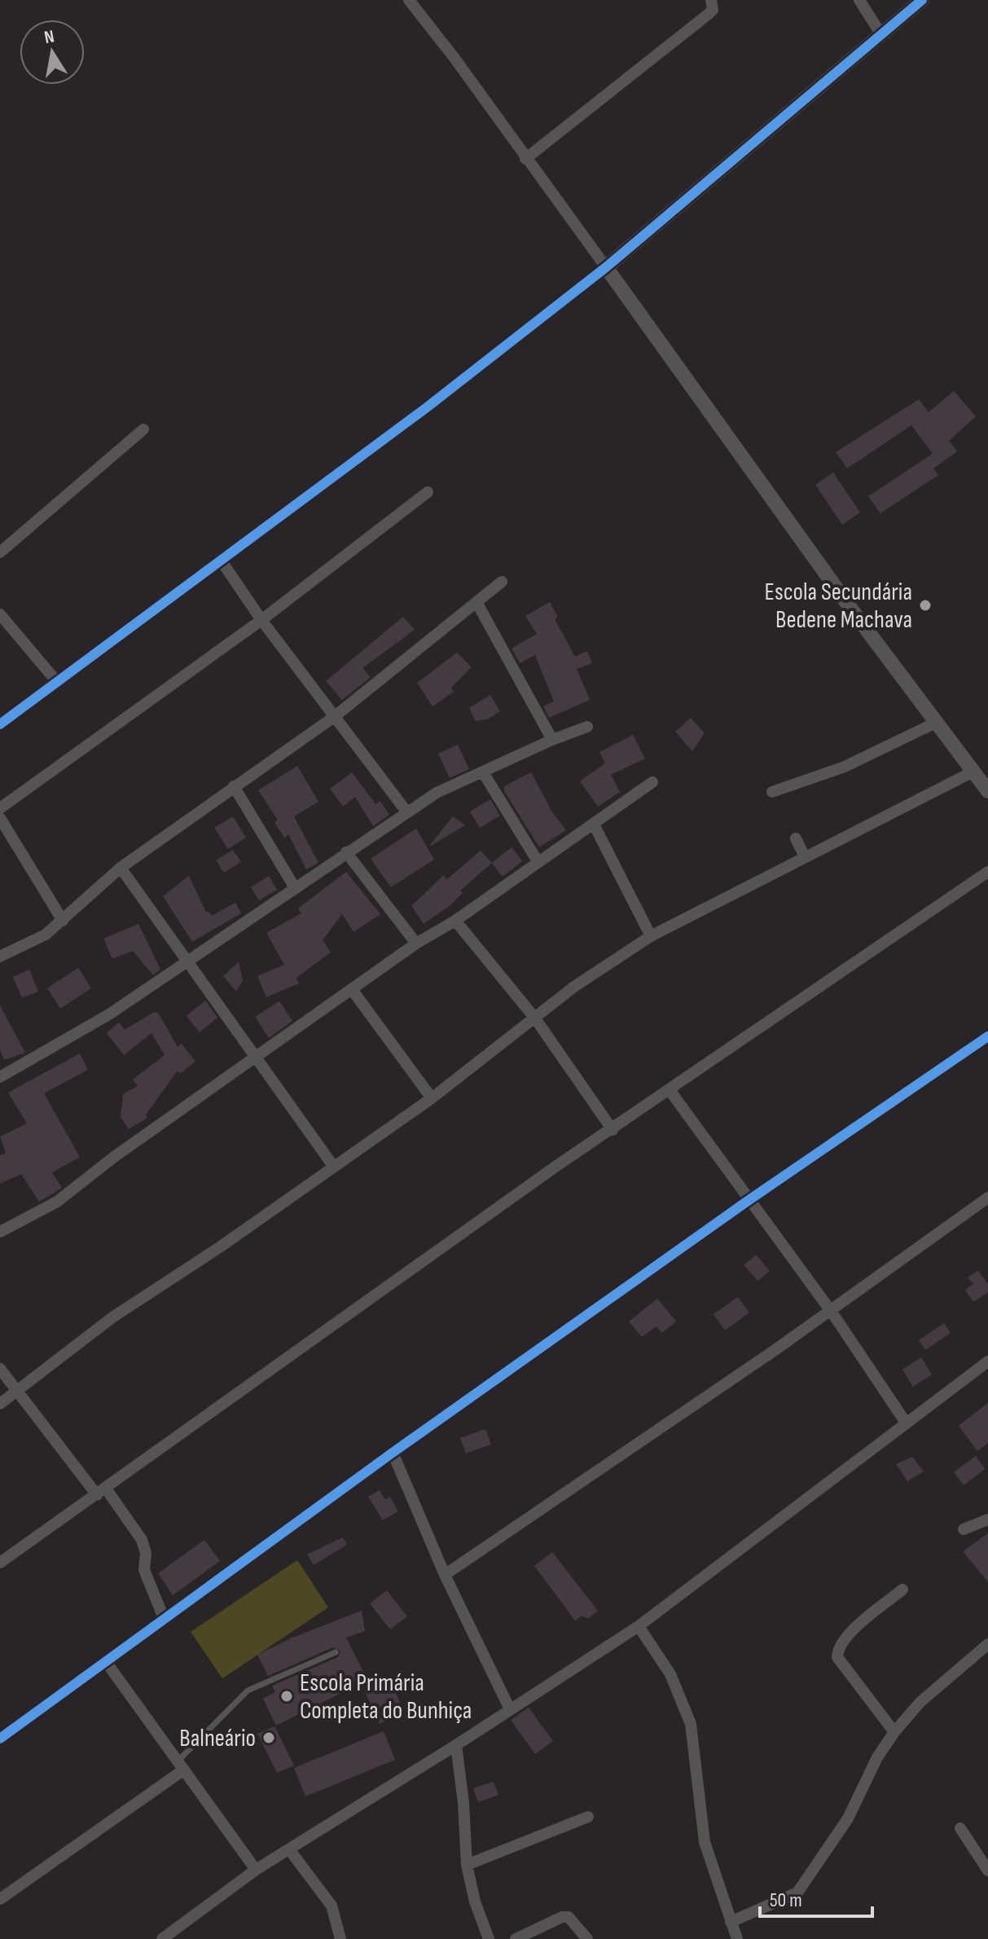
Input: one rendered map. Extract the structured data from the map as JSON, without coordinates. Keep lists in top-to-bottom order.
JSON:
{
  "places": ["Escola Secundária Bedene Machava", "Escola Primária Completa do Bunhiça", "Balneário"],
  "scale_bar": "50 m",
  "north": "top"
}
